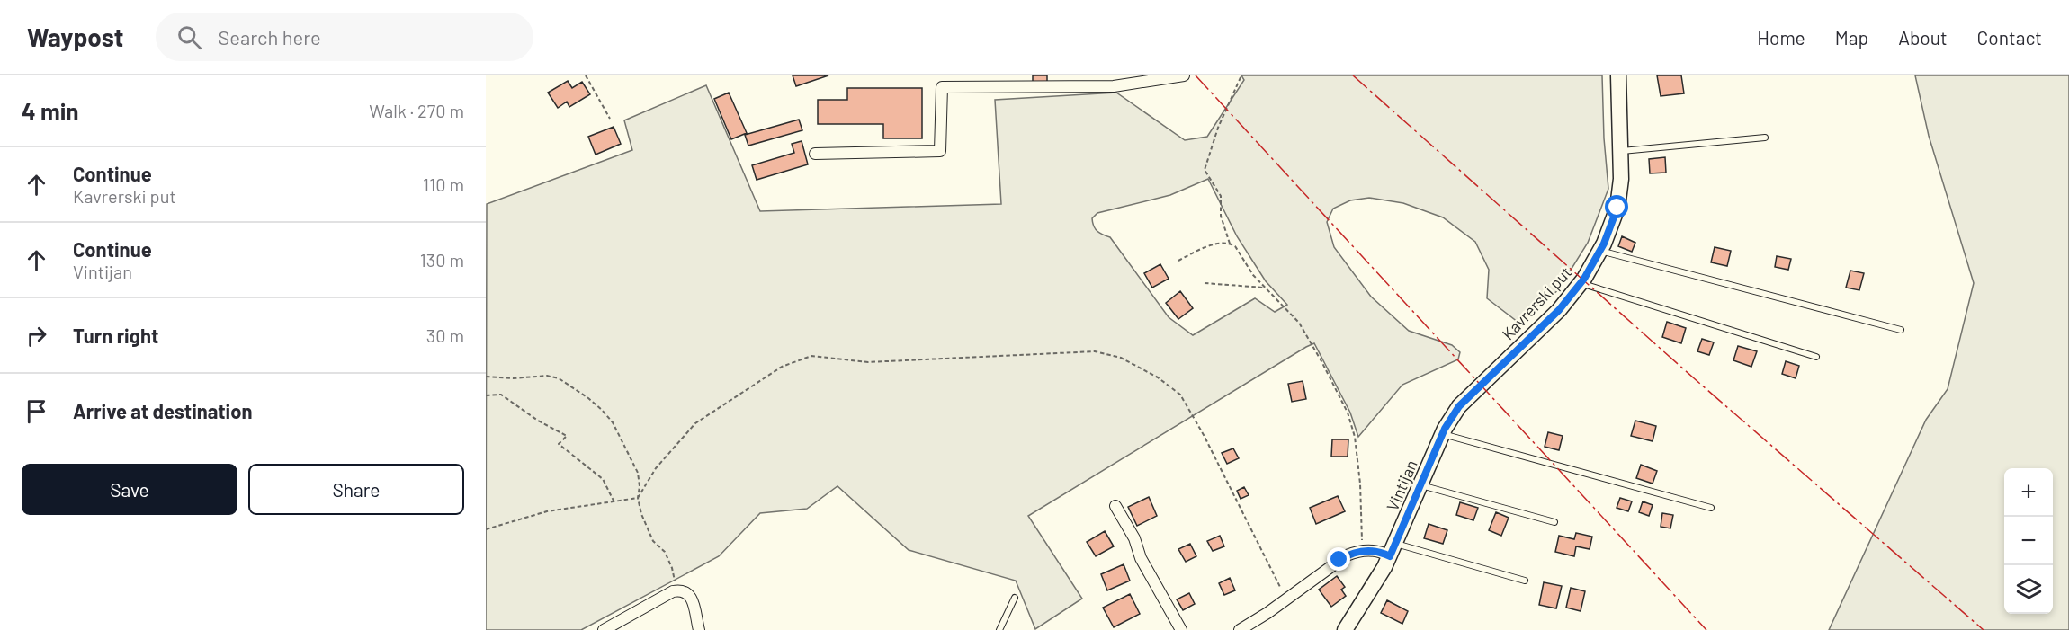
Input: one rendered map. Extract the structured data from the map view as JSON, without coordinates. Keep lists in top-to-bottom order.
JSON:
{
  "streets": {
    "main road": ["Kavrerski put", "Vintijan"]
  },
  "crossings": [
    ["Kavrerski put", "Vintijan"]
  ],
  "page": {
    "header": "Waypost",
    "search": "Search here",
    "nav": [
      "Home",
      "Map",
      "About",
      "Contact"
    ],
    "heading": ["4 min", "Walk · 270 m"],
    "list": [
      ["Continue", "Kavrerski put", "110 m"],
      ["Continue", "Vintijan", "130 m"],
      ["Turn right", "30 m"],
      "Arrive at destination"
    ],
    "buttons": ["Save", "Share"],
    "map_buttons": ["+", "−"]
  }
}
